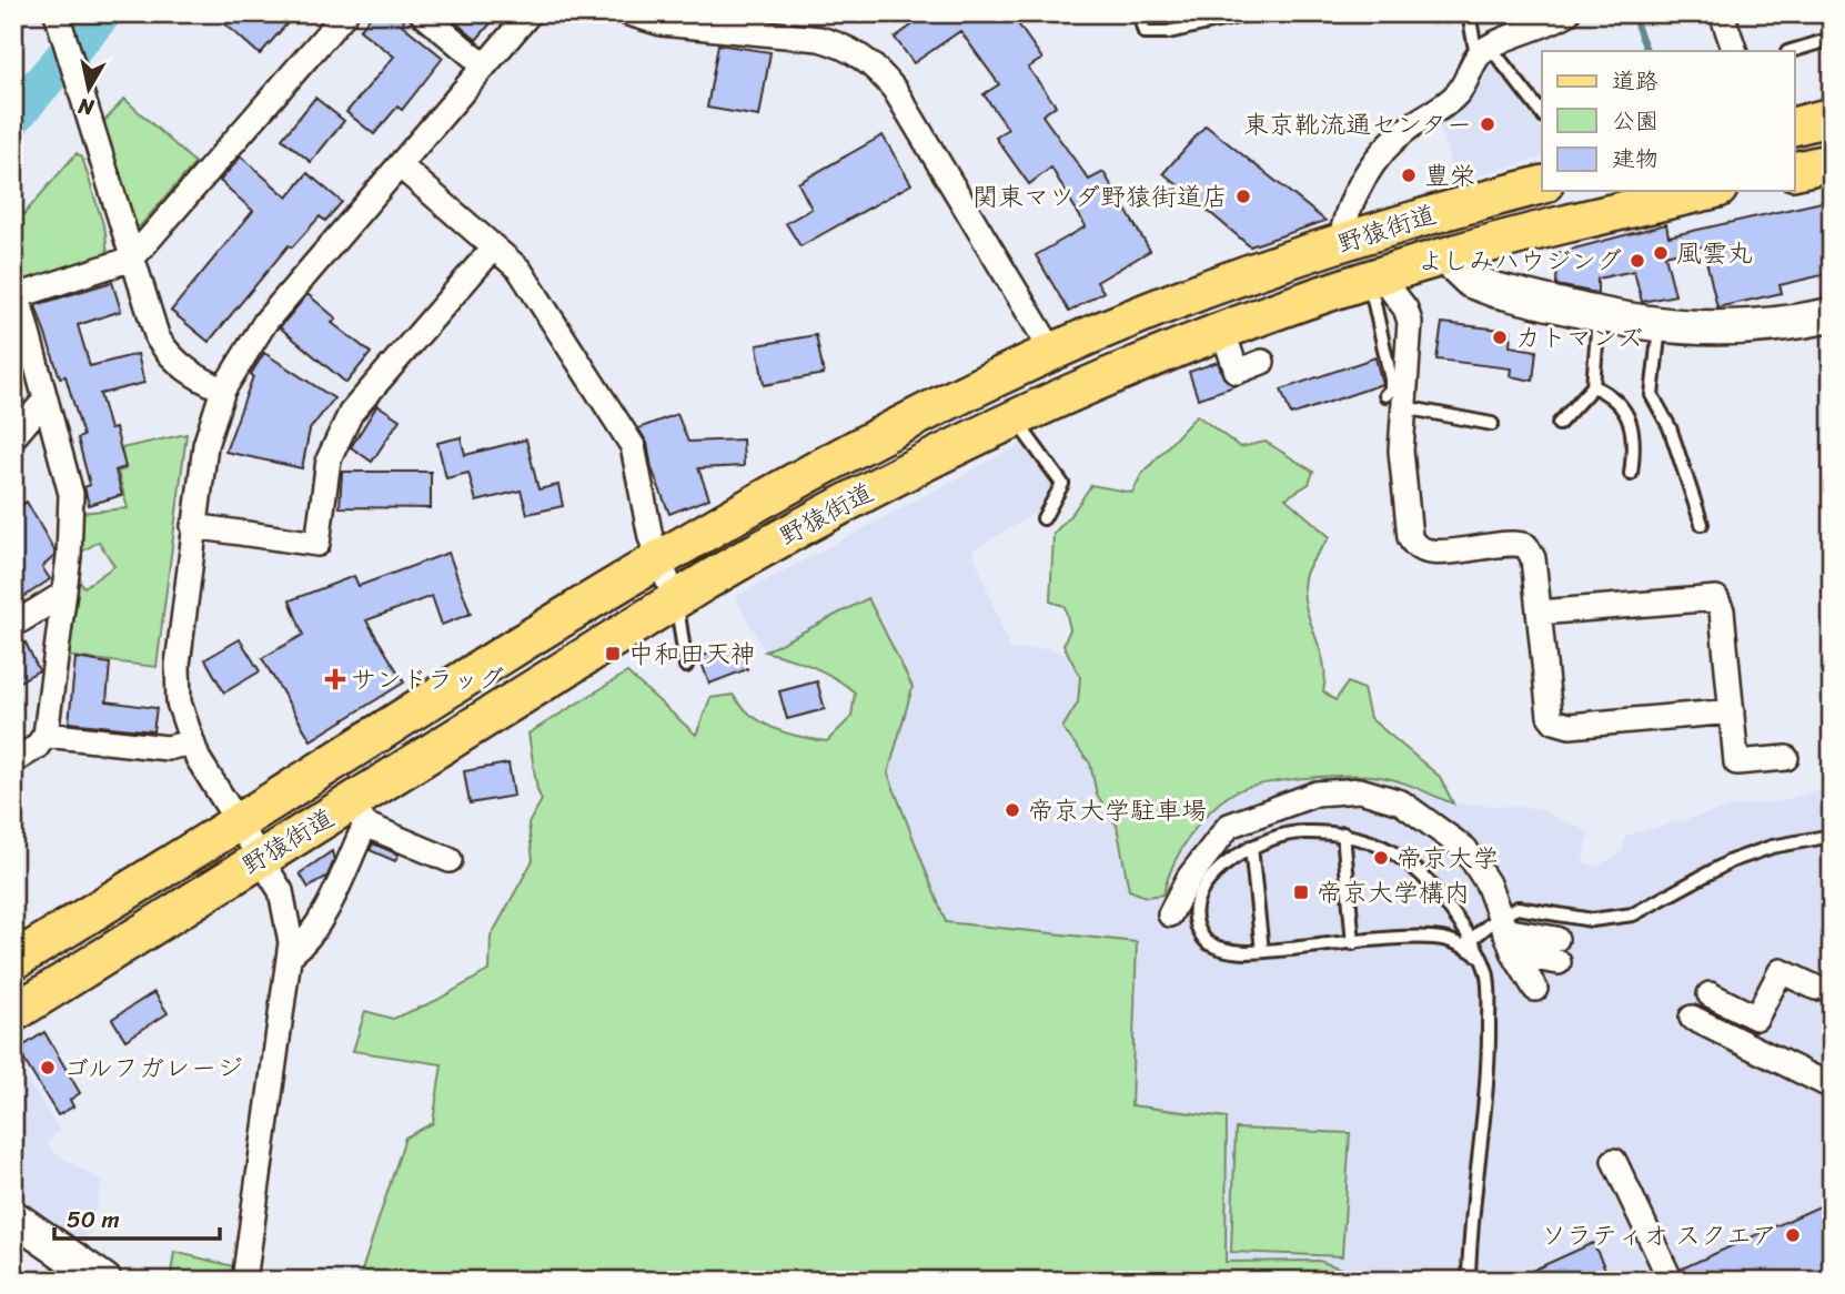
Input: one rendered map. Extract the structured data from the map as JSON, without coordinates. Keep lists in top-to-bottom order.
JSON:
{
  "streets": {
    "main road": ["野猿街道"]
  },
  "places": {
    "other": [
      "東京靴流通センター",
      "豊栄",
      "関東マツダ野猿街道店",
      "風雲丸",
      "よしみハウジング",
      "カトマンズ",
      "帝京大学駐車場",
      "帝京大学",
      "ゴルフガレージ",
      "ソラティオ スクエア"
    ],
    "transit": ["中和田天神", "帝京大学構内"],
    "health": ["サンドラッグ"]
  },
  "legend": ["道路", "公園", "建物"],
  "scale_bar": "50 m",
  "north": "bottom"
}
